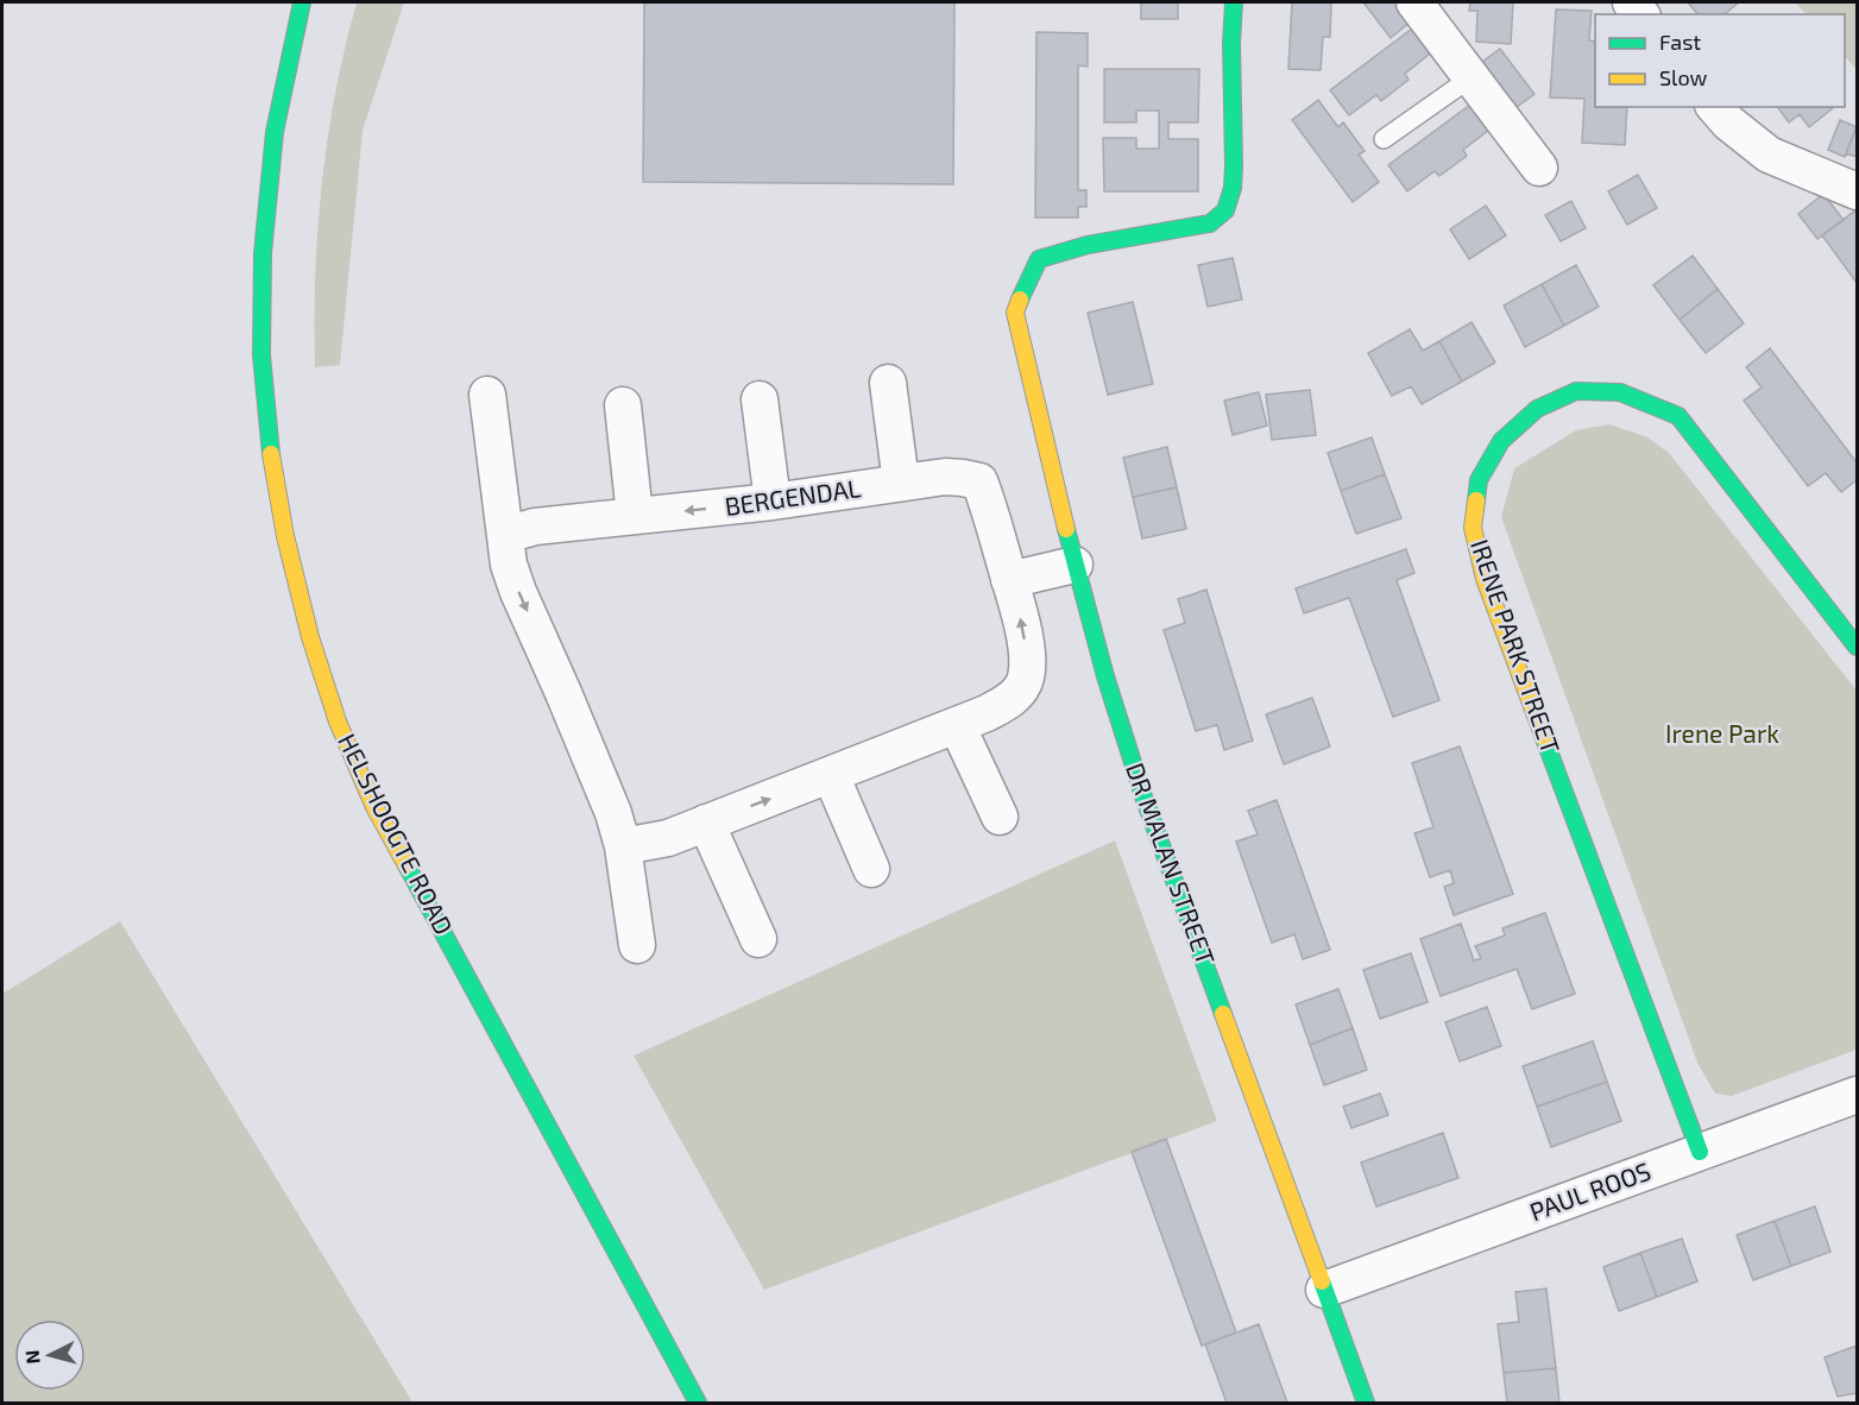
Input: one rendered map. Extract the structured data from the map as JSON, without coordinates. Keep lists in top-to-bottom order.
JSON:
{
  "streets": {
    "street": [
      "BERGENDAL",
      "IRENE PARK STREET",
      "HELSHOOGTE ROAD",
      "DR MALAN STREET",
      "PAUL ROOS"
    ]
  },
  "crossings": [
    ["IRENE PARK STREET", "PAUL ROOS"],
    ["DR MALAN STREET", "PAUL ROOS"]
  ],
  "parks": ["Irene Park"],
  "legend": ["Fast", "Slow"],
  "north": "left"
}
